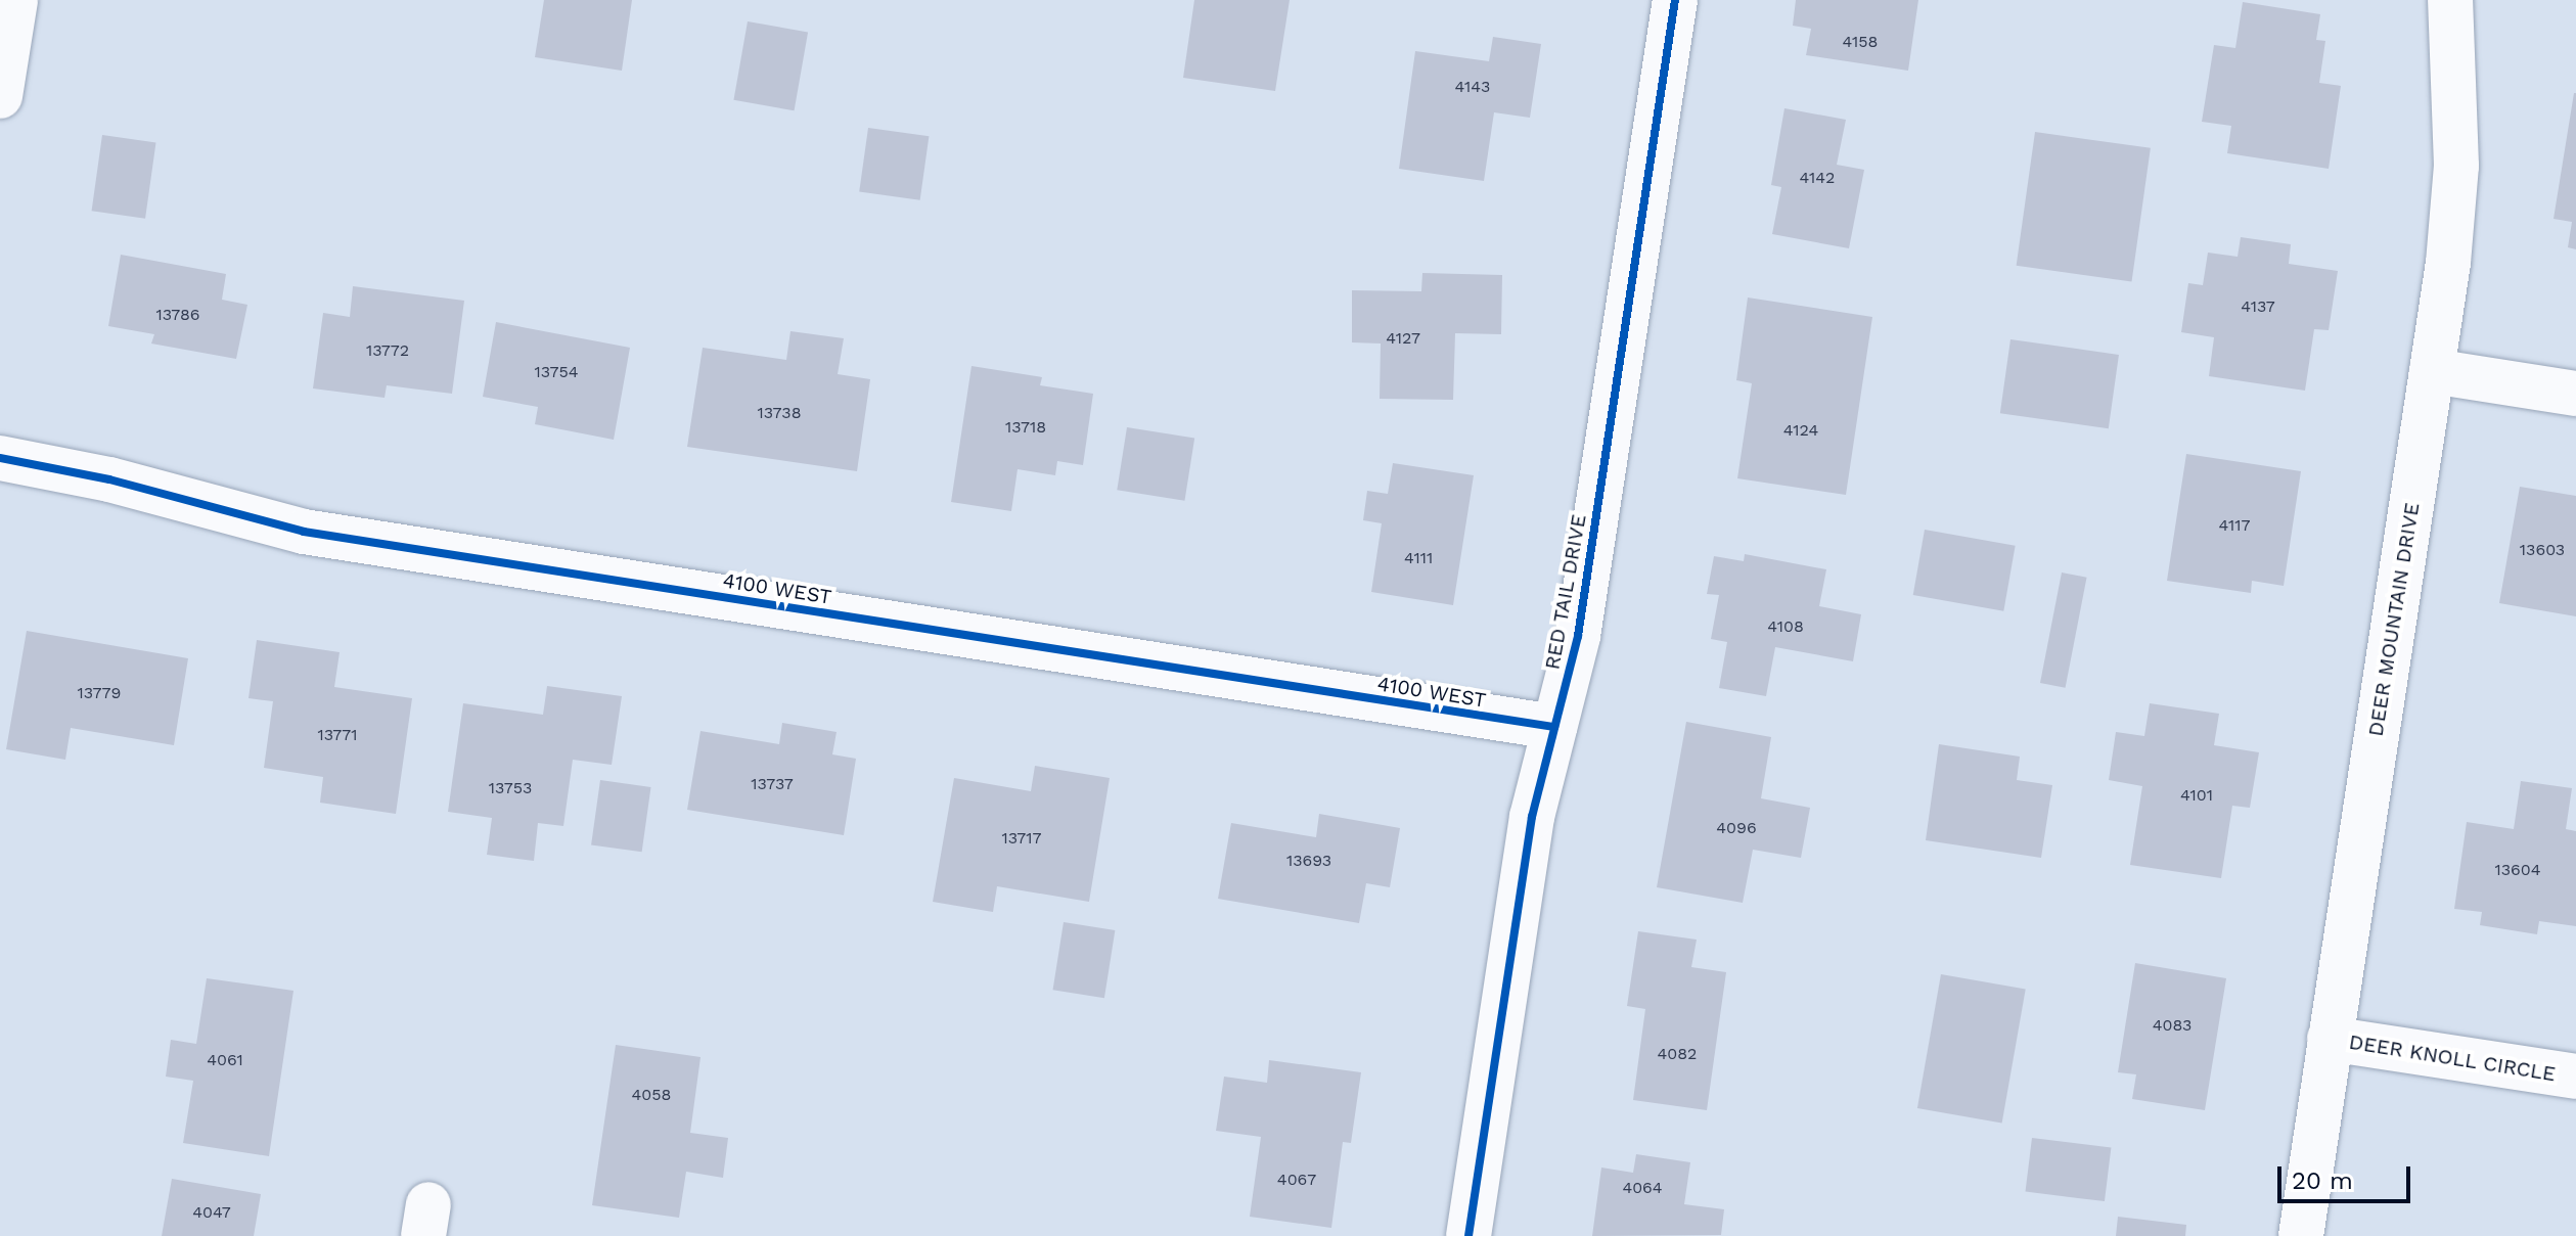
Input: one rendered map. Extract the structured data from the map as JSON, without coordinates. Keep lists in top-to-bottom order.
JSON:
{
  "streets": {
    "street": [
      "4100 WEST",
      "RED TAIL DRIVE",
      "DEER MOUNTAIN DRIVE",
      "DEER KNOLL CIRCLE"
    ]
  },
  "crossings": [
    ["4100 WEST", "RED TAIL DRIVE"],
    ["DEER MOUNTAIN DRIVE", "DEER KNOLL CIRCLE"]
  ],
  "house_numbers": [
    "4158",
    "4143",
    "4142",
    "4137",
    "13786",
    "4127",
    "13772",
    "13754",
    "13738",
    "13718",
    "4124",
    "4117",
    "13603",
    "4111",
    "4108",
    "13779",
    "13771",
    "13737",
    "13753",
    "4101",
    "4096",
    "13717",
    "13693",
    "13604",
    "4083",
    "4082",
    "4061",
    "4058",
    "4067",
    "4064",
    "4047"
  ],
  "scale_bar": "20 m"
}
